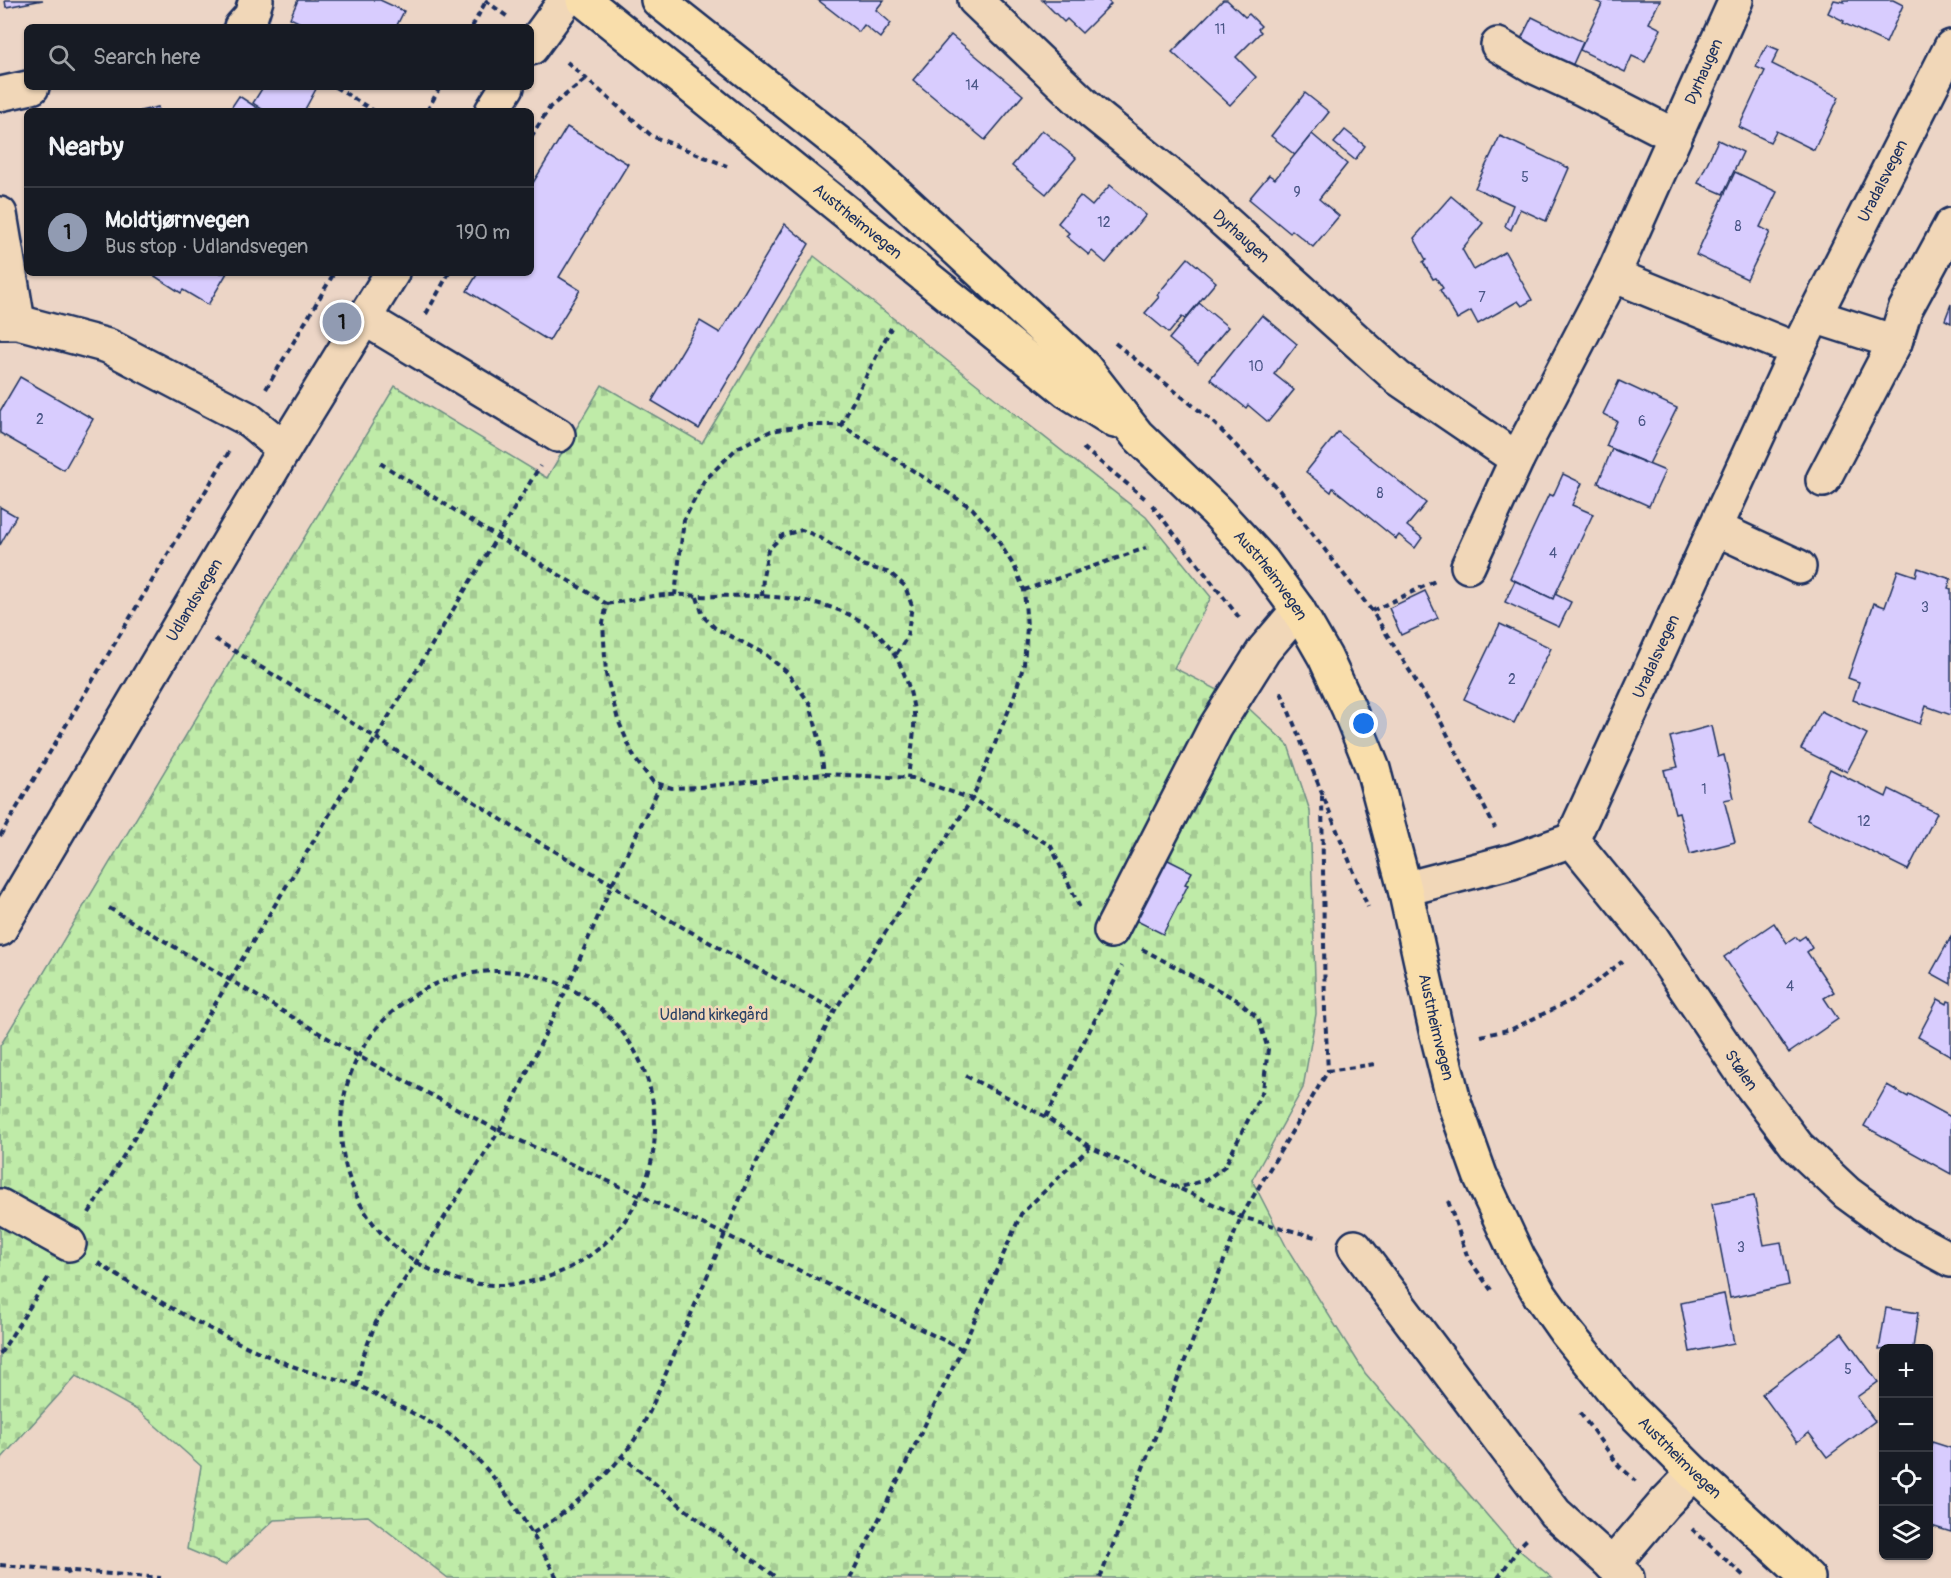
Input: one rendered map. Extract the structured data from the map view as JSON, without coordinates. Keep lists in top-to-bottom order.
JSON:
{
  "streets": {
    "main road": ["Austrheimvegen"],
    "street": [
      "Dyrhaugen",
      "Uradalsvegen",
      "Udlandsvegen",
      "Stølen"
    ]
  },
  "crossings": [
    ["Uradalsvegen", "Stølen"]
  ],
  "parks": ["Udland kirkegård"],
  "house_numbers": [
    "11",
    "14",
    "5",
    "9",
    "12",
    "8",
    "7",
    "10",
    "2",
    "6",
    "8",
    "4",
    "3",
    "2",
    "1",
    "12",
    "4",
    "3",
    "5"
  ],
  "page": {
    "search": "Search here",
    "heading": "Nearby",
    "list": [
      {
        "mark": "1",
        "name": "Moldtjørnvegen",
        "note": "Bus stop · Udlandsvegen",
        "value": "190 m"
      }
    ],
    "pins": "1",
    "map_buttons": ["+", "−"]
  }
}
